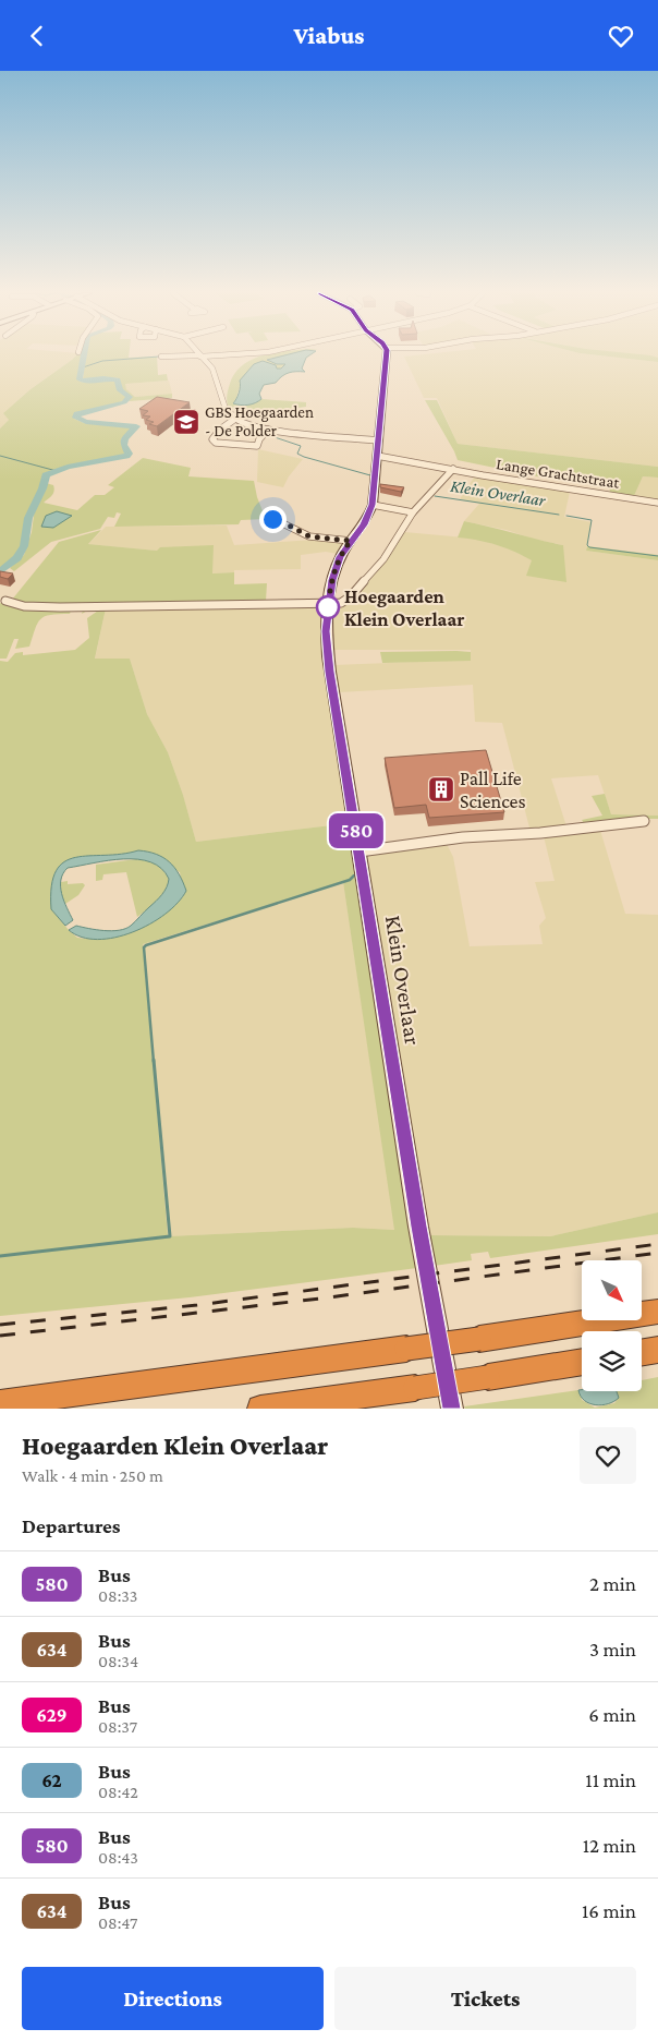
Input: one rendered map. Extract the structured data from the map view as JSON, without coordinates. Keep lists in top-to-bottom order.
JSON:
{
  "streets": {
    "main road": ["Klein Overlaar"],
    "street": ["Lange Grachtstraat"]
  },
  "crossings": [
    ["Lange Grachtstraat", "Klein Overlaar"]
  ],
  "water": ["Klein Overlaar"],
  "places": {
    "school or university": ["GBS Hoegaarden - De Polder"],
    "other": ["Hoegaarden Klein Overlaar"],
    "building": ["Pall Life Sciences"]
  },
  "lines": ["bus line 580"],
  "north": "bottom right",
  "page": {
    "header": "Viabus",
    "on_map": "580",
    "heading": [
      ["Hoegaarden Klein Overlaar", "Walk · 4 min · 250 m"],
      "Departures"
    ],
    "list": [
      {
        "mark": "580",
        "name": "Bus",
        "note": "08:33",
        "value": "2 min"
      },
      {
        "mark": "634",
        "name": "Bus",
        "note": "08:34",
        "value": "3 min"
      },
      {
        "mark": "629",
        "name": "Bus",
        "note": "08:37",
        "value": "6 min"
      },
      {
        "mark": "62",
        "name": "Bus",
        "note": "08:42",
        "value": "11 min"
      },
      {
        "mark": "580",
        "name": "Bus",
        "note": "08:43",
        "value": "12 min"
      },
      {
        "mark": "634",
        "name": "Bus",
        "note": "08:47",
        "value": "16 min"
      }
    ],
    "buttons": ["Directions", "Tickets"]
  }
}
